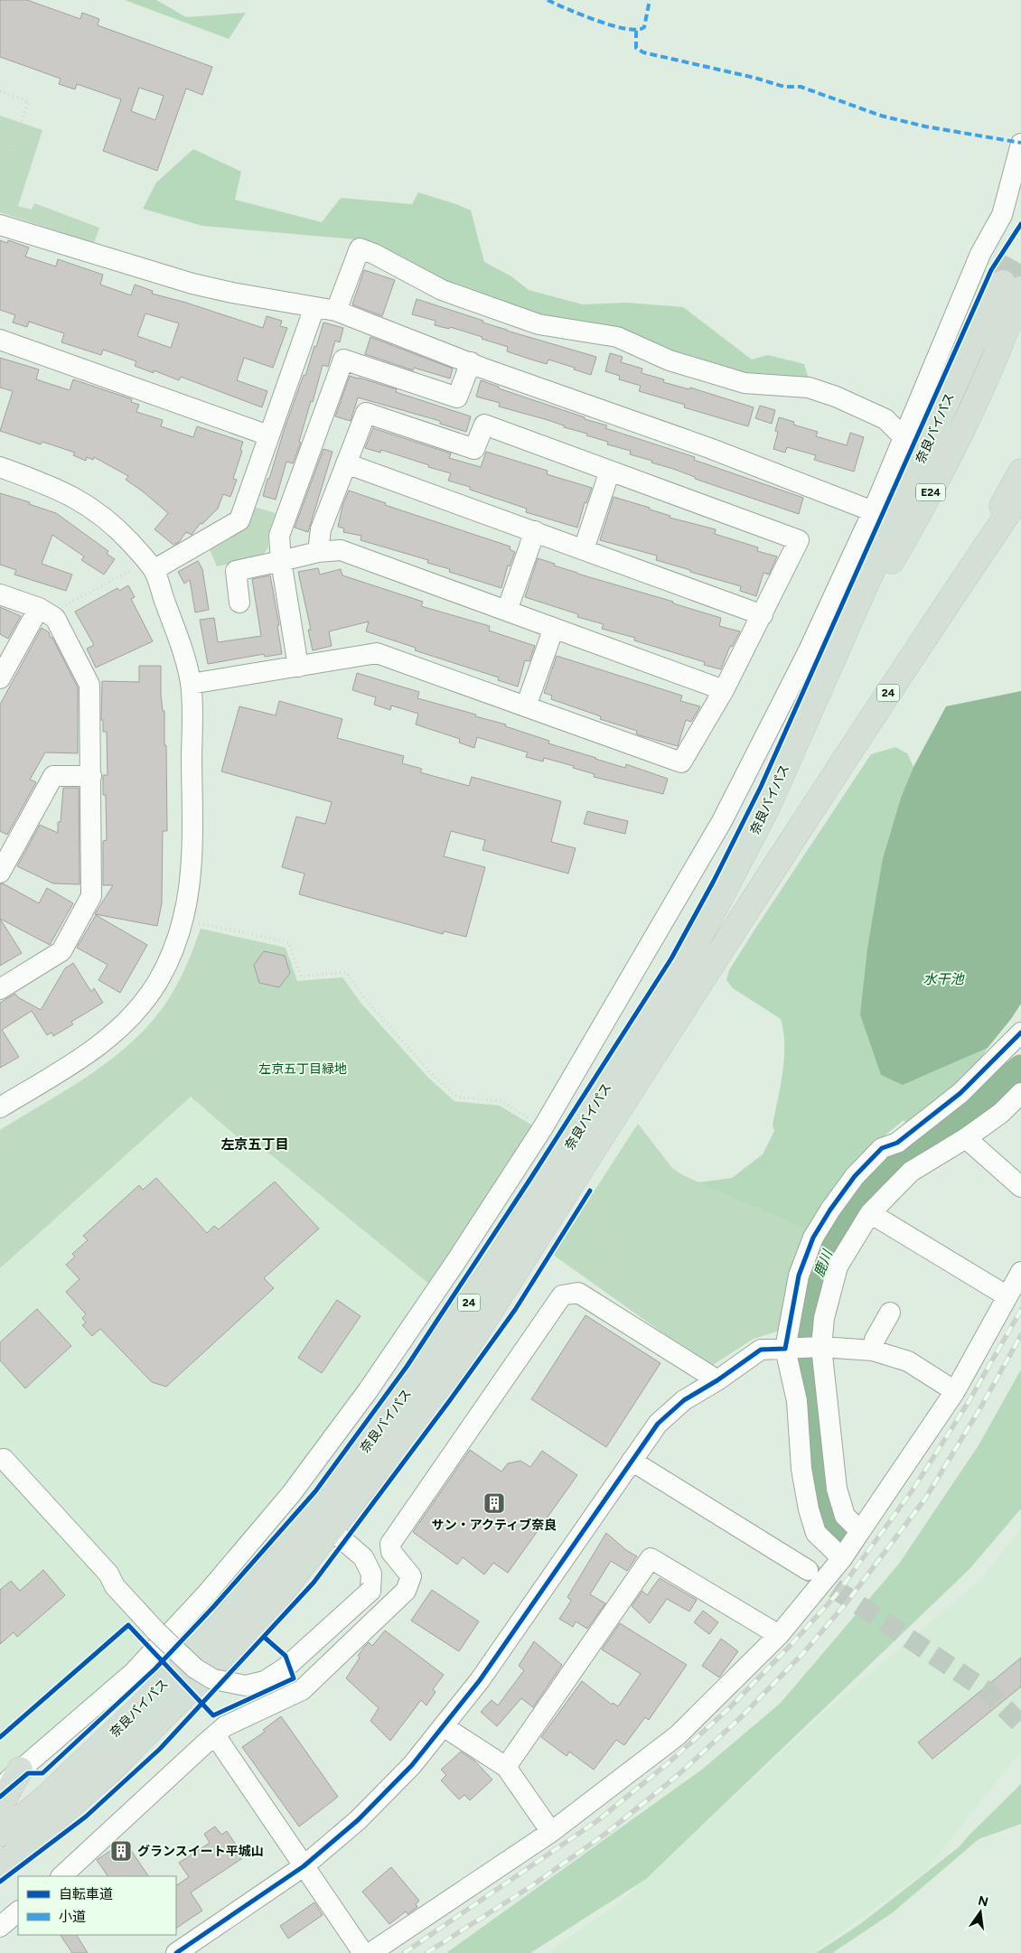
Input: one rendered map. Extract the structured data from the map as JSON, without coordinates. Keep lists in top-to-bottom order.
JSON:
{
  "streets": {
    "highway": ["奈良バイパス", "E24", "24"]
  },
  "crossings": [
    ["奈良バイパス", "E24"]
  ],
  "districts": ["左京五丁目"],
  "water": ["水干池", "鹿川"],
  "parks": ["左京五丁目緑地"],
  "places": {
    "building": ["サン・アクティブ奈良", "グランスイート平城山"]
  },
  "legend": ["自転車道", "小道"],
  "north": "top"
}
